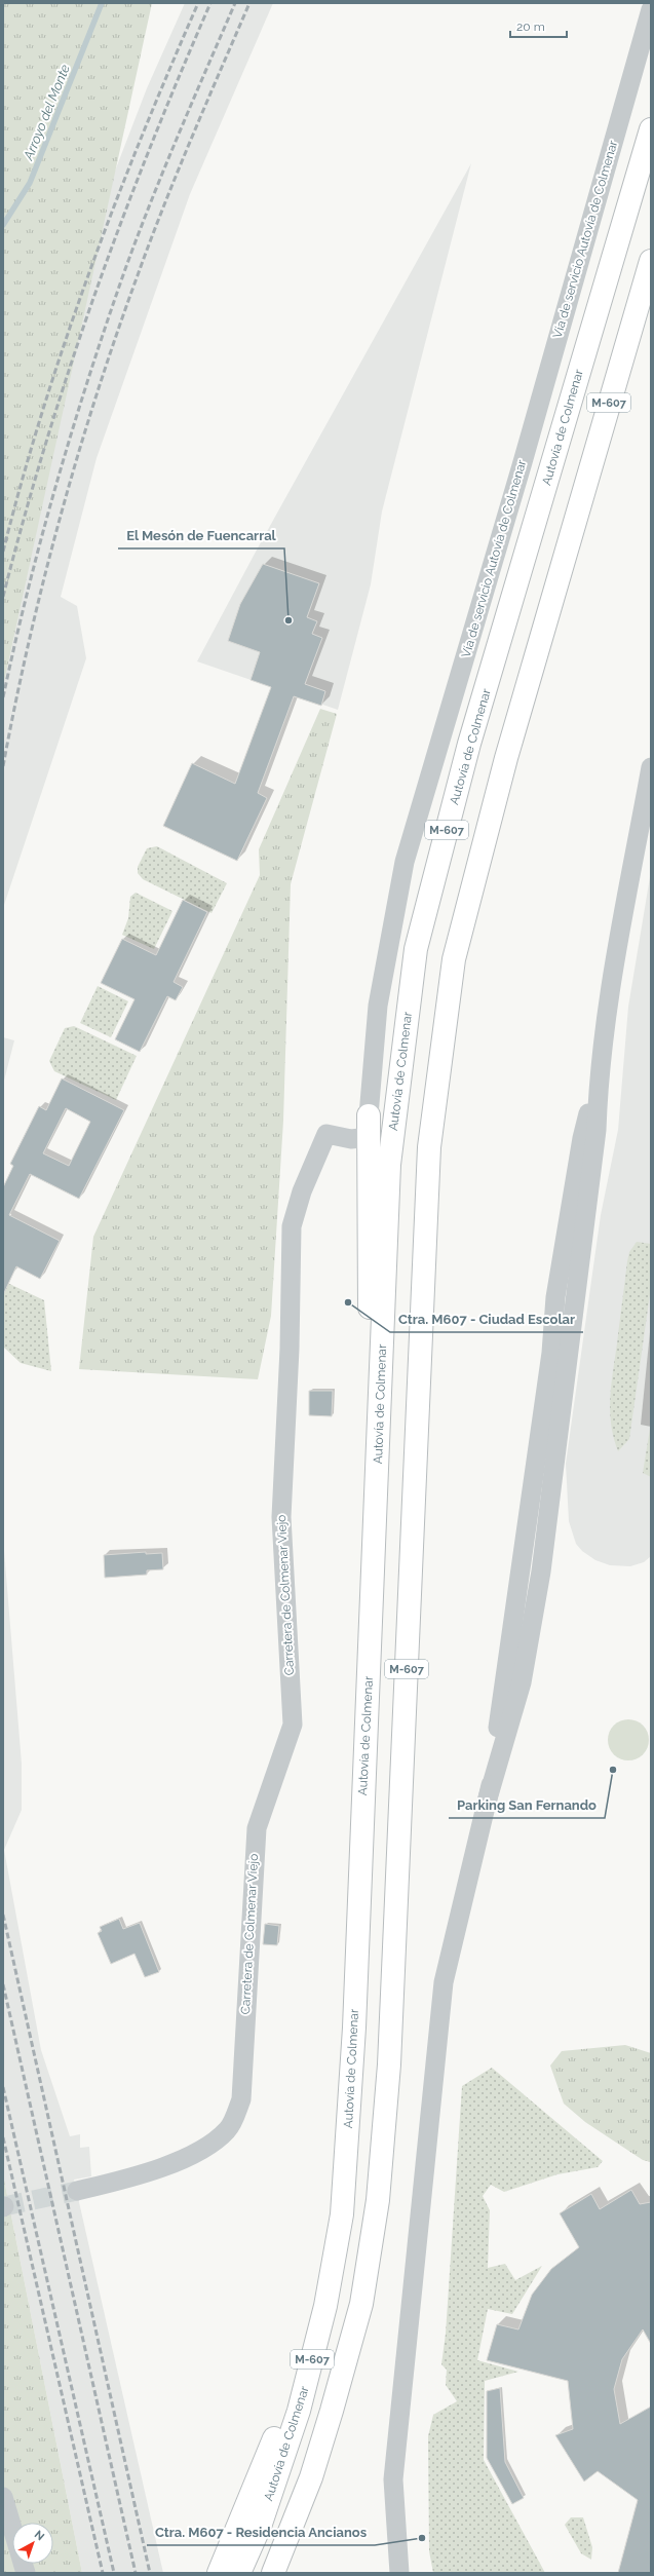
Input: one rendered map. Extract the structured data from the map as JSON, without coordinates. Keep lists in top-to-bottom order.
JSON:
{
  "streets": {
    "highway": ["M-607", "Autovía de Colmenar"],
    "street": ["Vía de servicio Autovía de Colmenar", "Carretera de Colmenar Viejo"]
  },
  "crossings": [
    ["Vía de servicio Autovía de Colmenar", "Carretera de Colmenar Viejo"]
  ],
  "water": ["Arroyo del Monte"],
  "places": [
    "El Mesón de Fuencarral",
    "Ctra. M607 - Ciudad Escolar",
    "Parking San Fernando",
    "Ctra. M607 - Residencia Ancianos"
  ],
  "scale_bar": "20 m",
  "north": "top right"
}
